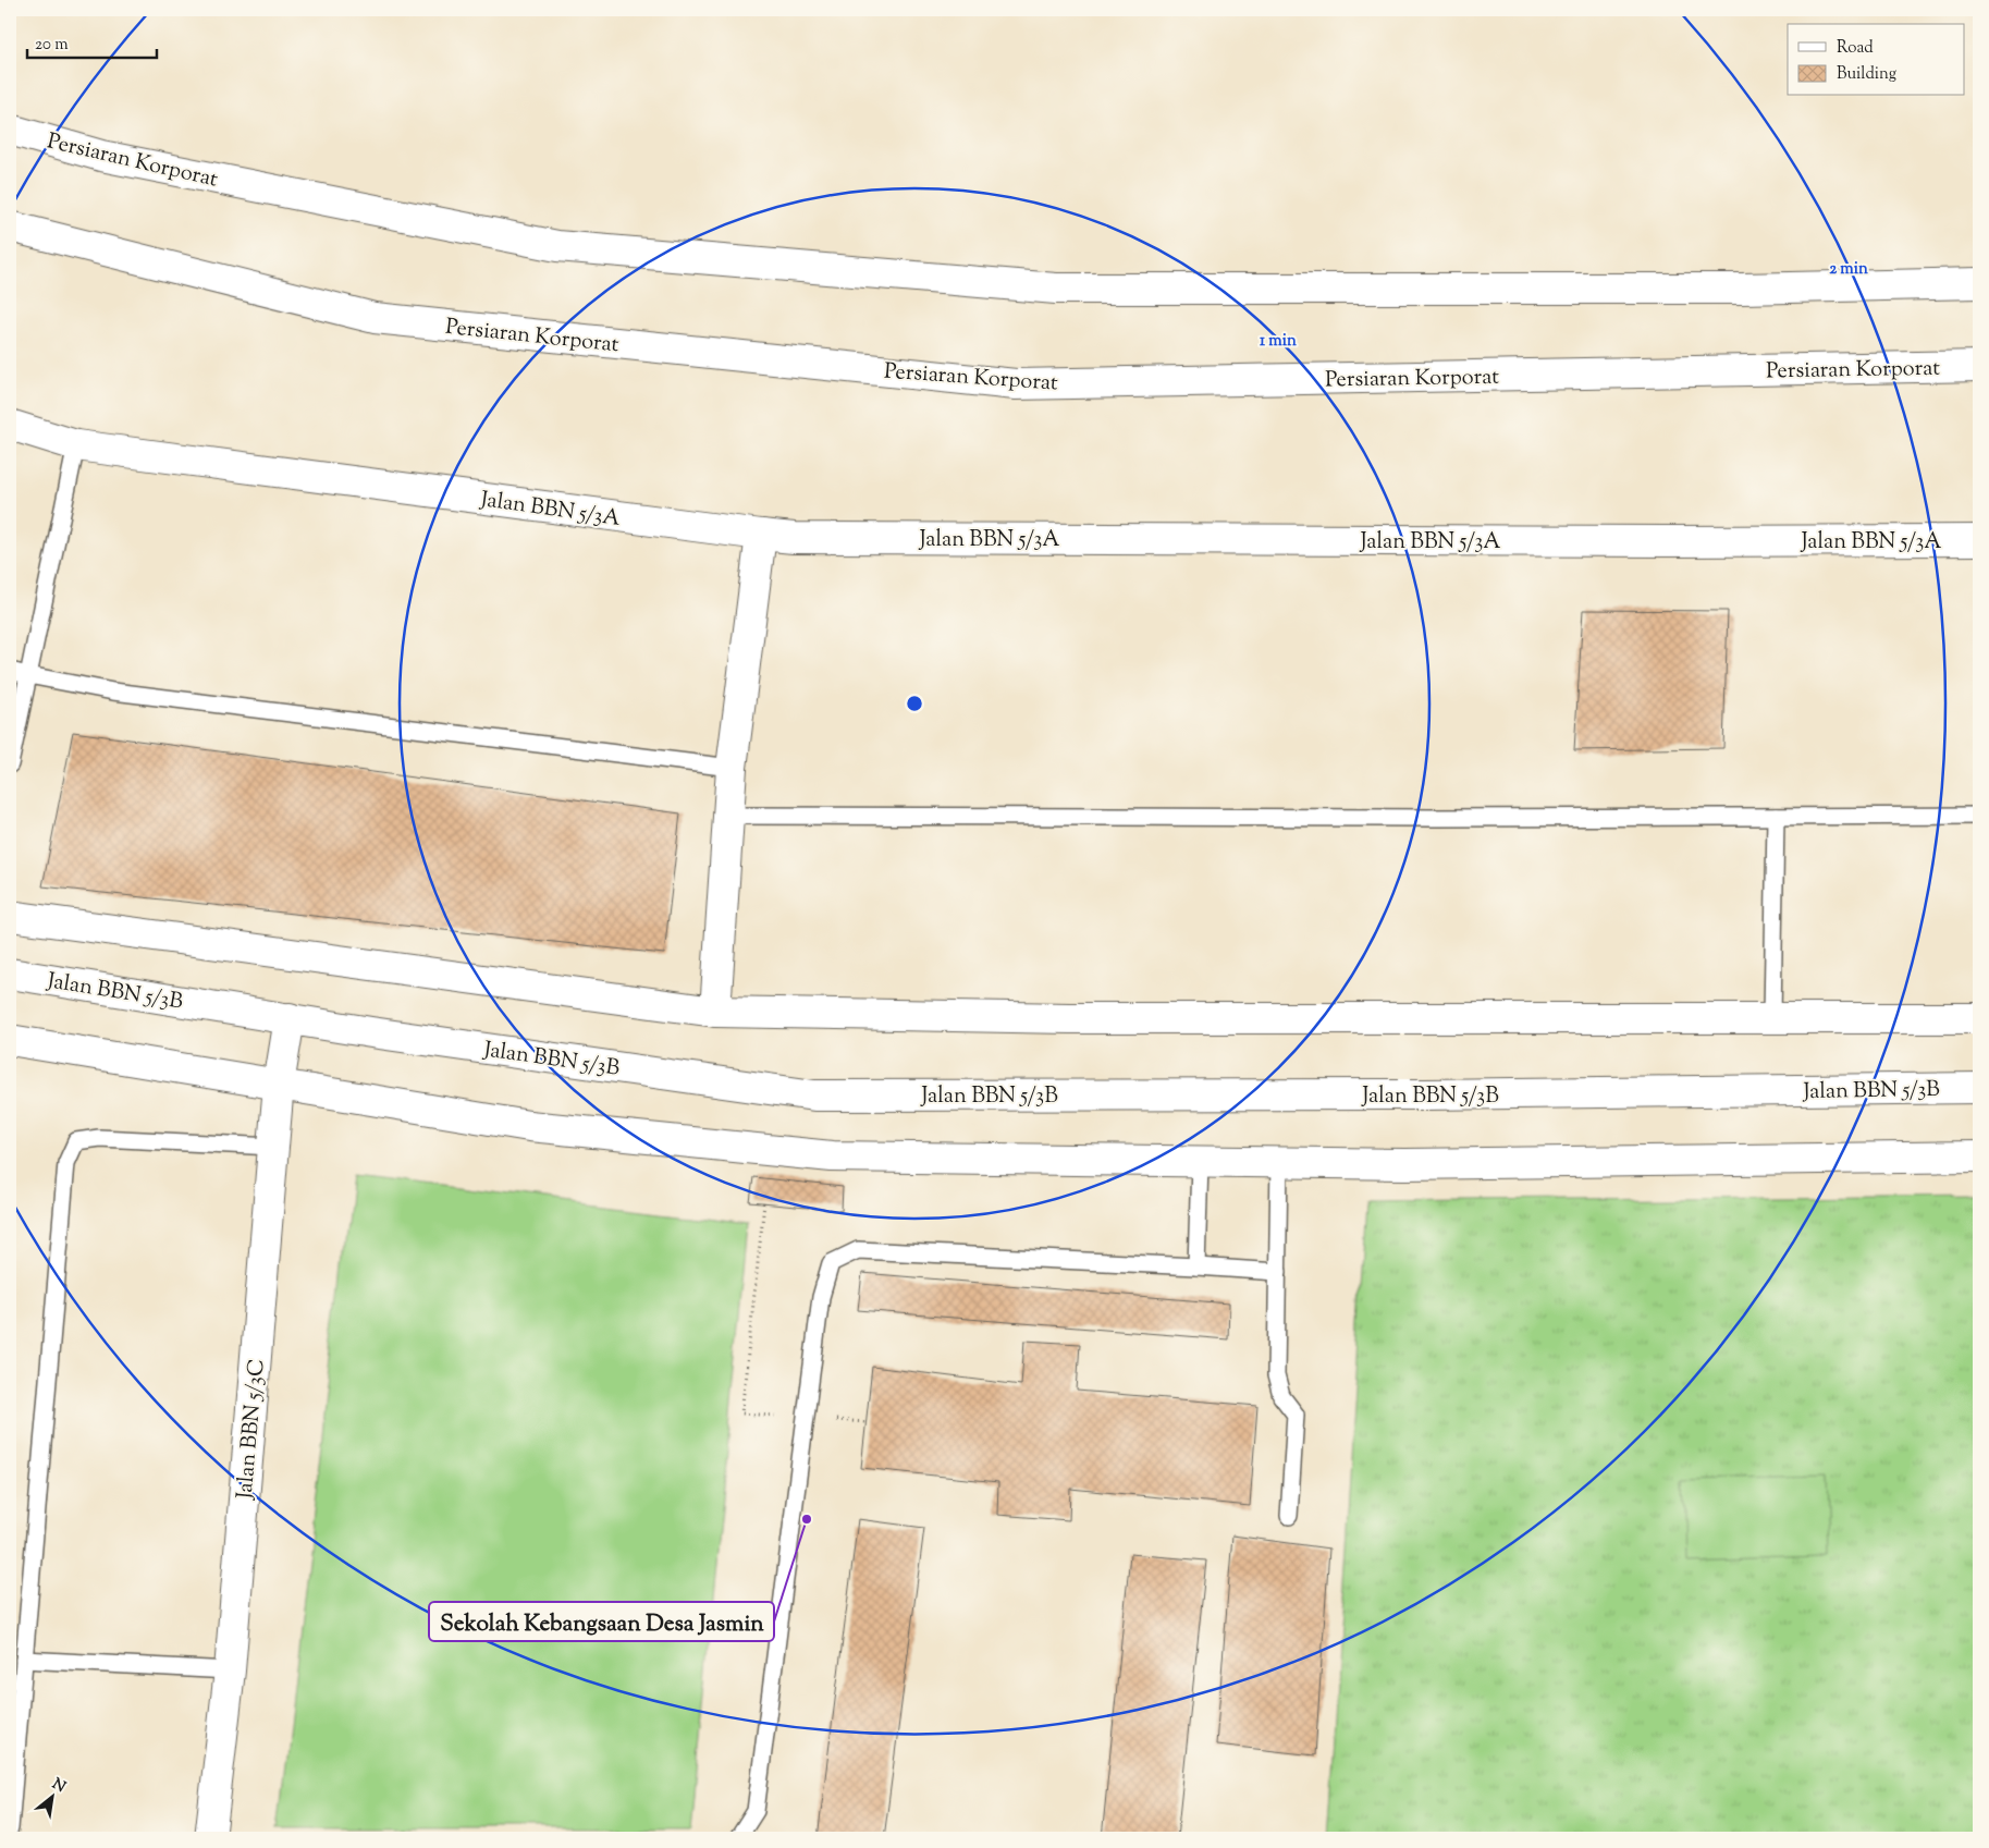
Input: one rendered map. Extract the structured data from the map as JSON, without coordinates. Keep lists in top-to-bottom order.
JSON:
{
  "streets": {
    "street": [
      "Persiaran Korporat",
      "Jalan BBN 5/3A",
      "Jalan BBN 5/3B",
      "Jalan BBN 5/3C"
    ]
  },
  "crossings": [
    ["Jalan BBN 5/3B", "Jalan BBN 5/3C"]
  ],
  "places": ["Sekolah Kebangsaan Desa Jasmin"],
  "legend": ["Road", "Building"],
  "scale_bar": "20 m",
  "north": "top right",
  "rings": ["2 min", "1 min"]
}
